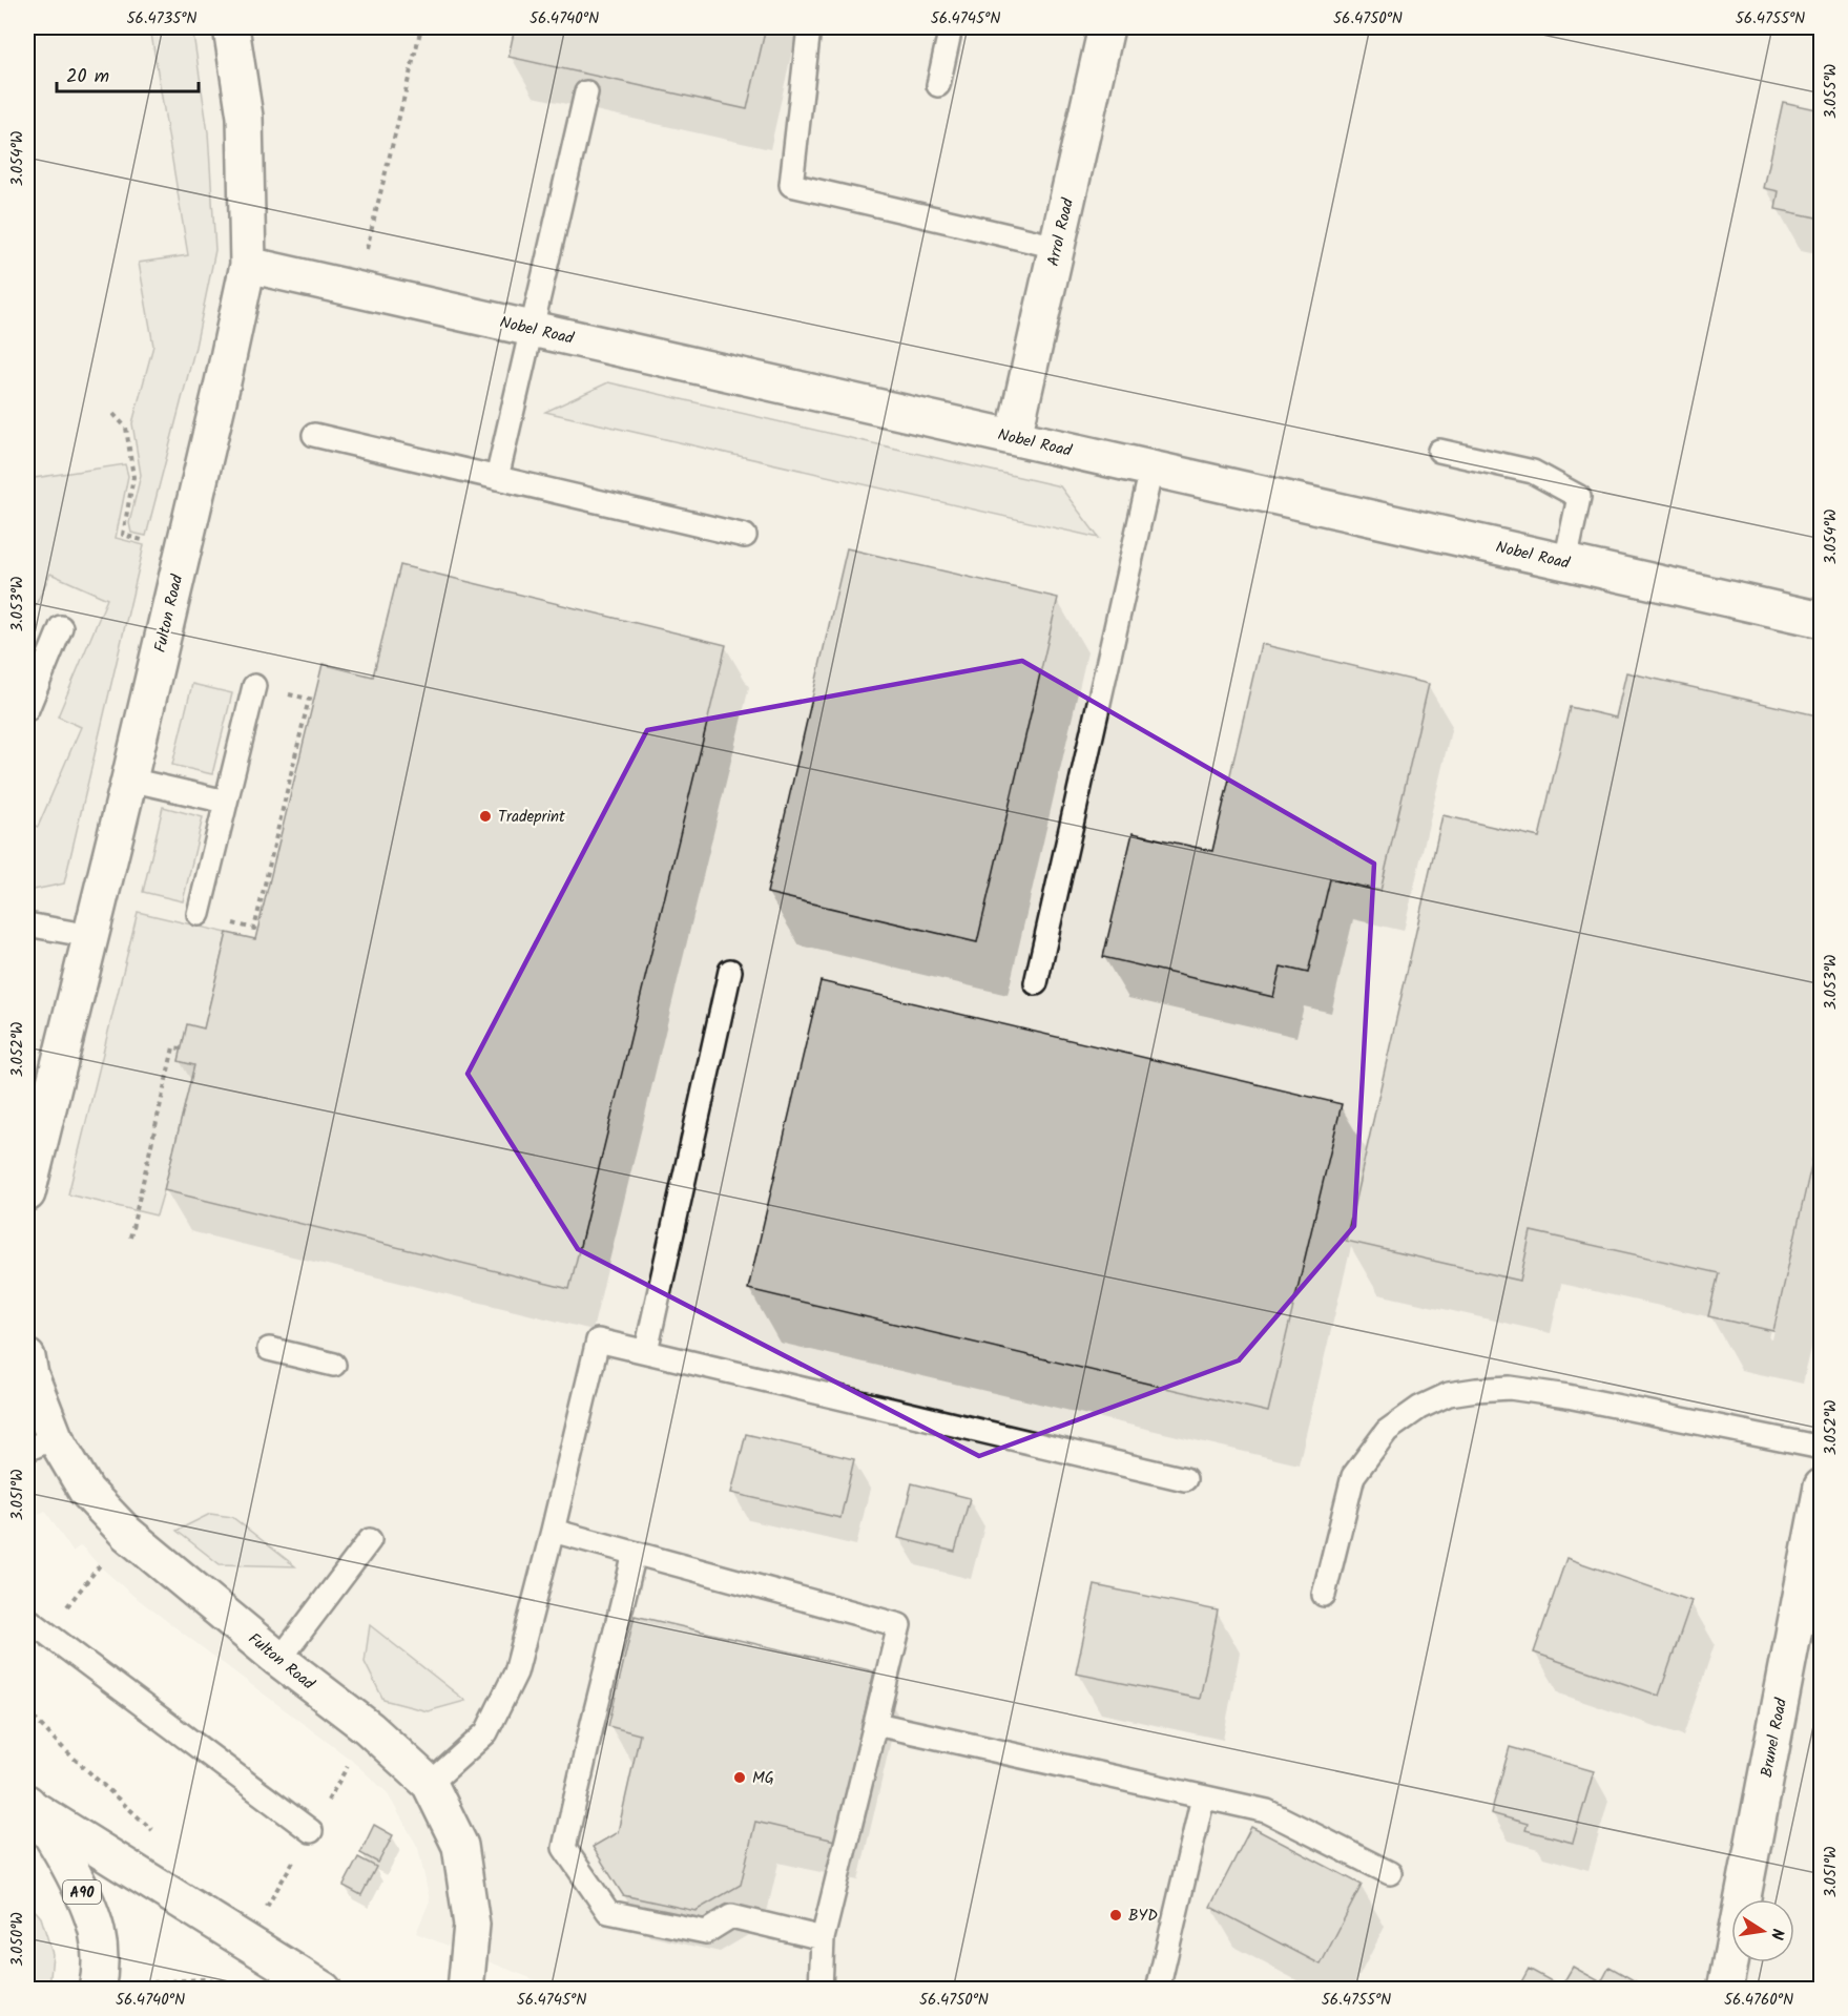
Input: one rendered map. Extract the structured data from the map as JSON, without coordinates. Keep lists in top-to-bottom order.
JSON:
{
  "streets": {
    "main road": [
      "Arrol Road",
      "Nobel Road",
      "Fulton Road",
      "Brunel Road",
      "A90"
    ]
  },
  "crossings": [
    ["Arrol Road", "Nobel Road"],
    ["Nobel Road", "Fulton Road"]
  ],
  "places": ["Tradeprint", "MG", "BYD"],
  "scale_bar": "20 m",
  "north": "right",
  "coordinates": [
    "56.4735°N",
    "56.4740°N",
    "56.4745°N",
    "56.4750°N",
    "56.4755°N",
    "3.055°W",
    "3.054°W",
    "3.053°W",
    "3.052°W",
    "3.051°W",
    "3.050°W",
    "56.4760°N"
  ]
}
